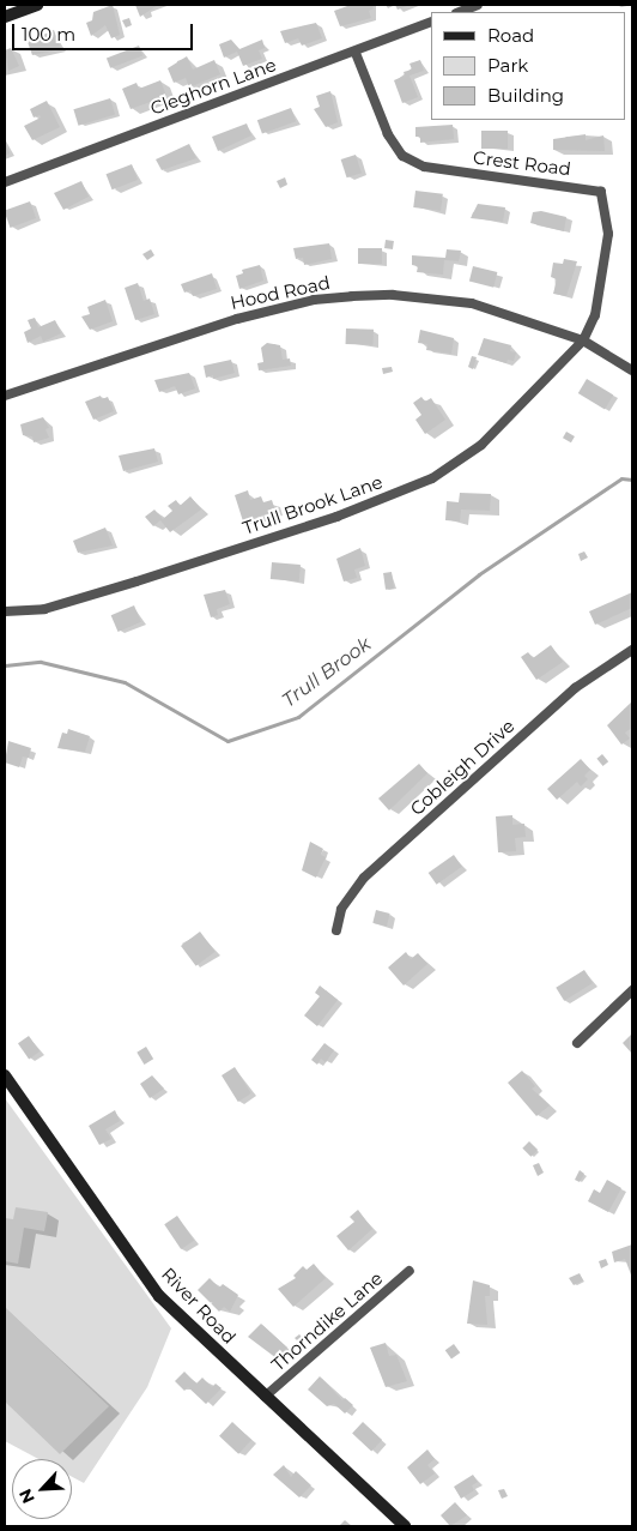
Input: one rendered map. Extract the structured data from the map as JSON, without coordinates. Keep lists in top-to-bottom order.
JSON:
{
  "streets": {
    "main road": ["River Road"],
    "street": [
      "Cleghorn Lane",
      "Crest Road",
      "Hood Road",
      "Trull Brook Lane",
      "Cobleigh Drive",
      "Thorndike Lane"
    ]
  },
  "crossings": [
    ["Cleghorn Lane", "Crest Road"],
    ["Crest Road", "Hood Road"],
    ["Crest Road", "Trull Brook Lane"],
    ["Hood Road", "Trull Brook Lane"],
    ["River Road", "Thorndike Lane"]
  ],
  "water": ["Trull Brook"],
  "legend": ["Road", "Park", "Building"],
  "scale_bar": "100 m",
  "north": "bottom left"
}
